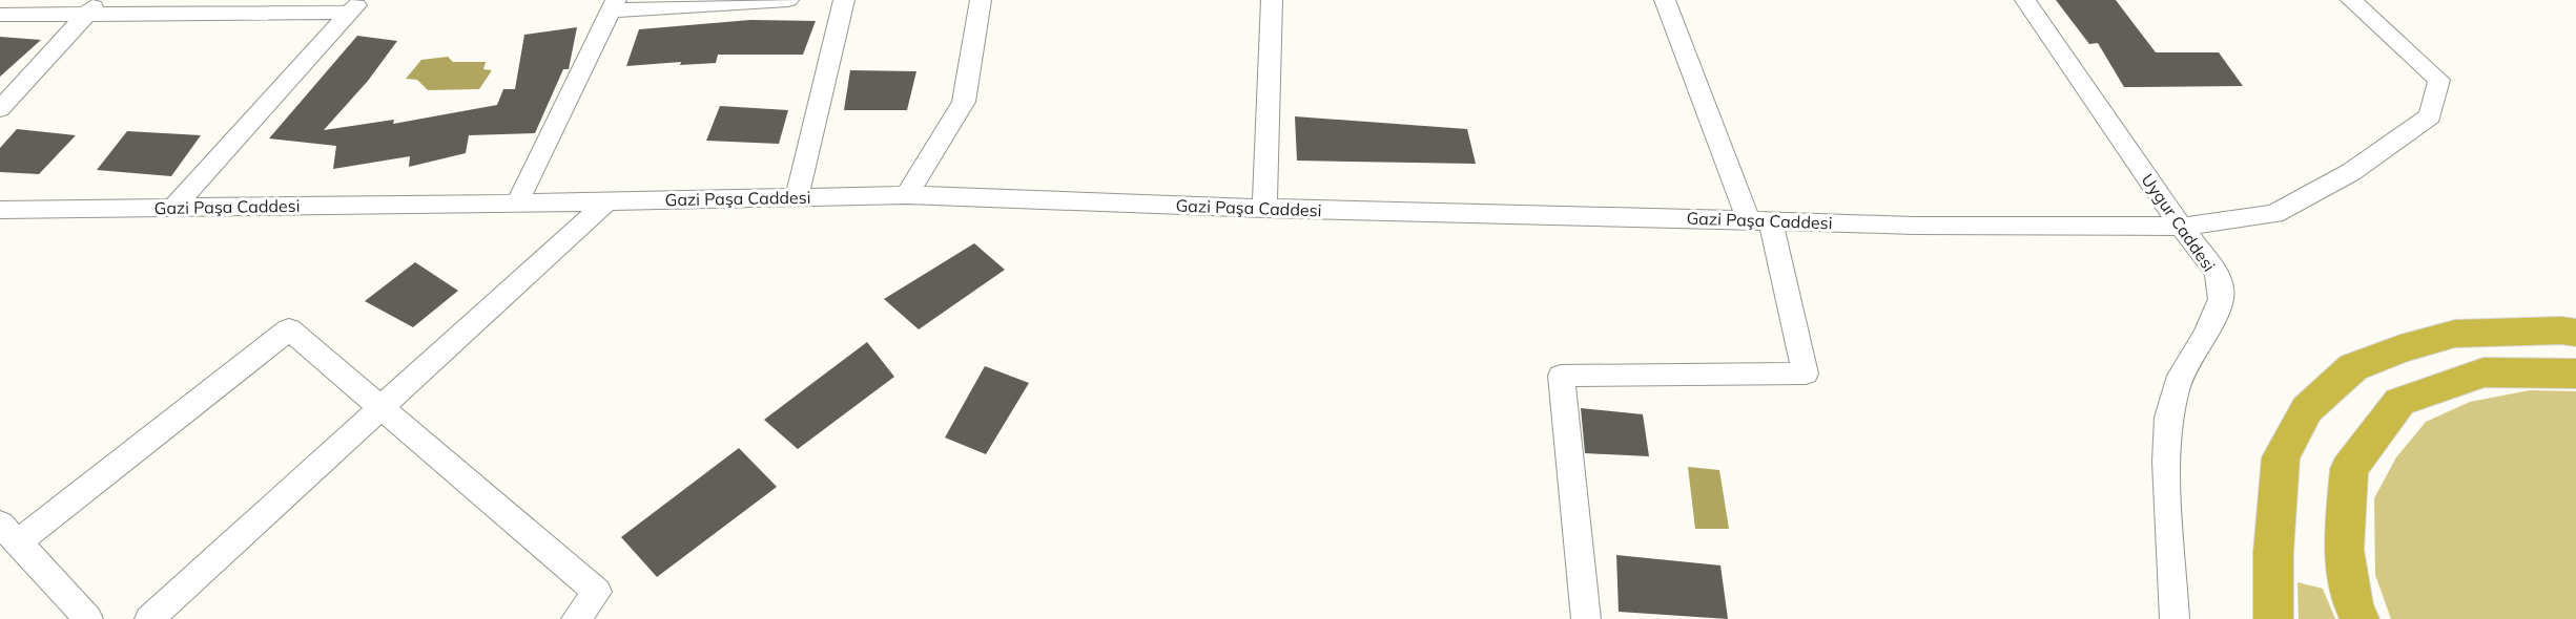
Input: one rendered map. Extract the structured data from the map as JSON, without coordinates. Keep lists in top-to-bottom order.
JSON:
{
  "streets": {
    "street": ["Gazi Paşa Caddesi", "Uygur Caddesi"]
  },
  "crossings": [
    ["Gazi Paşa Caddesi", "Uygur Caddesi"]
  ]
}
